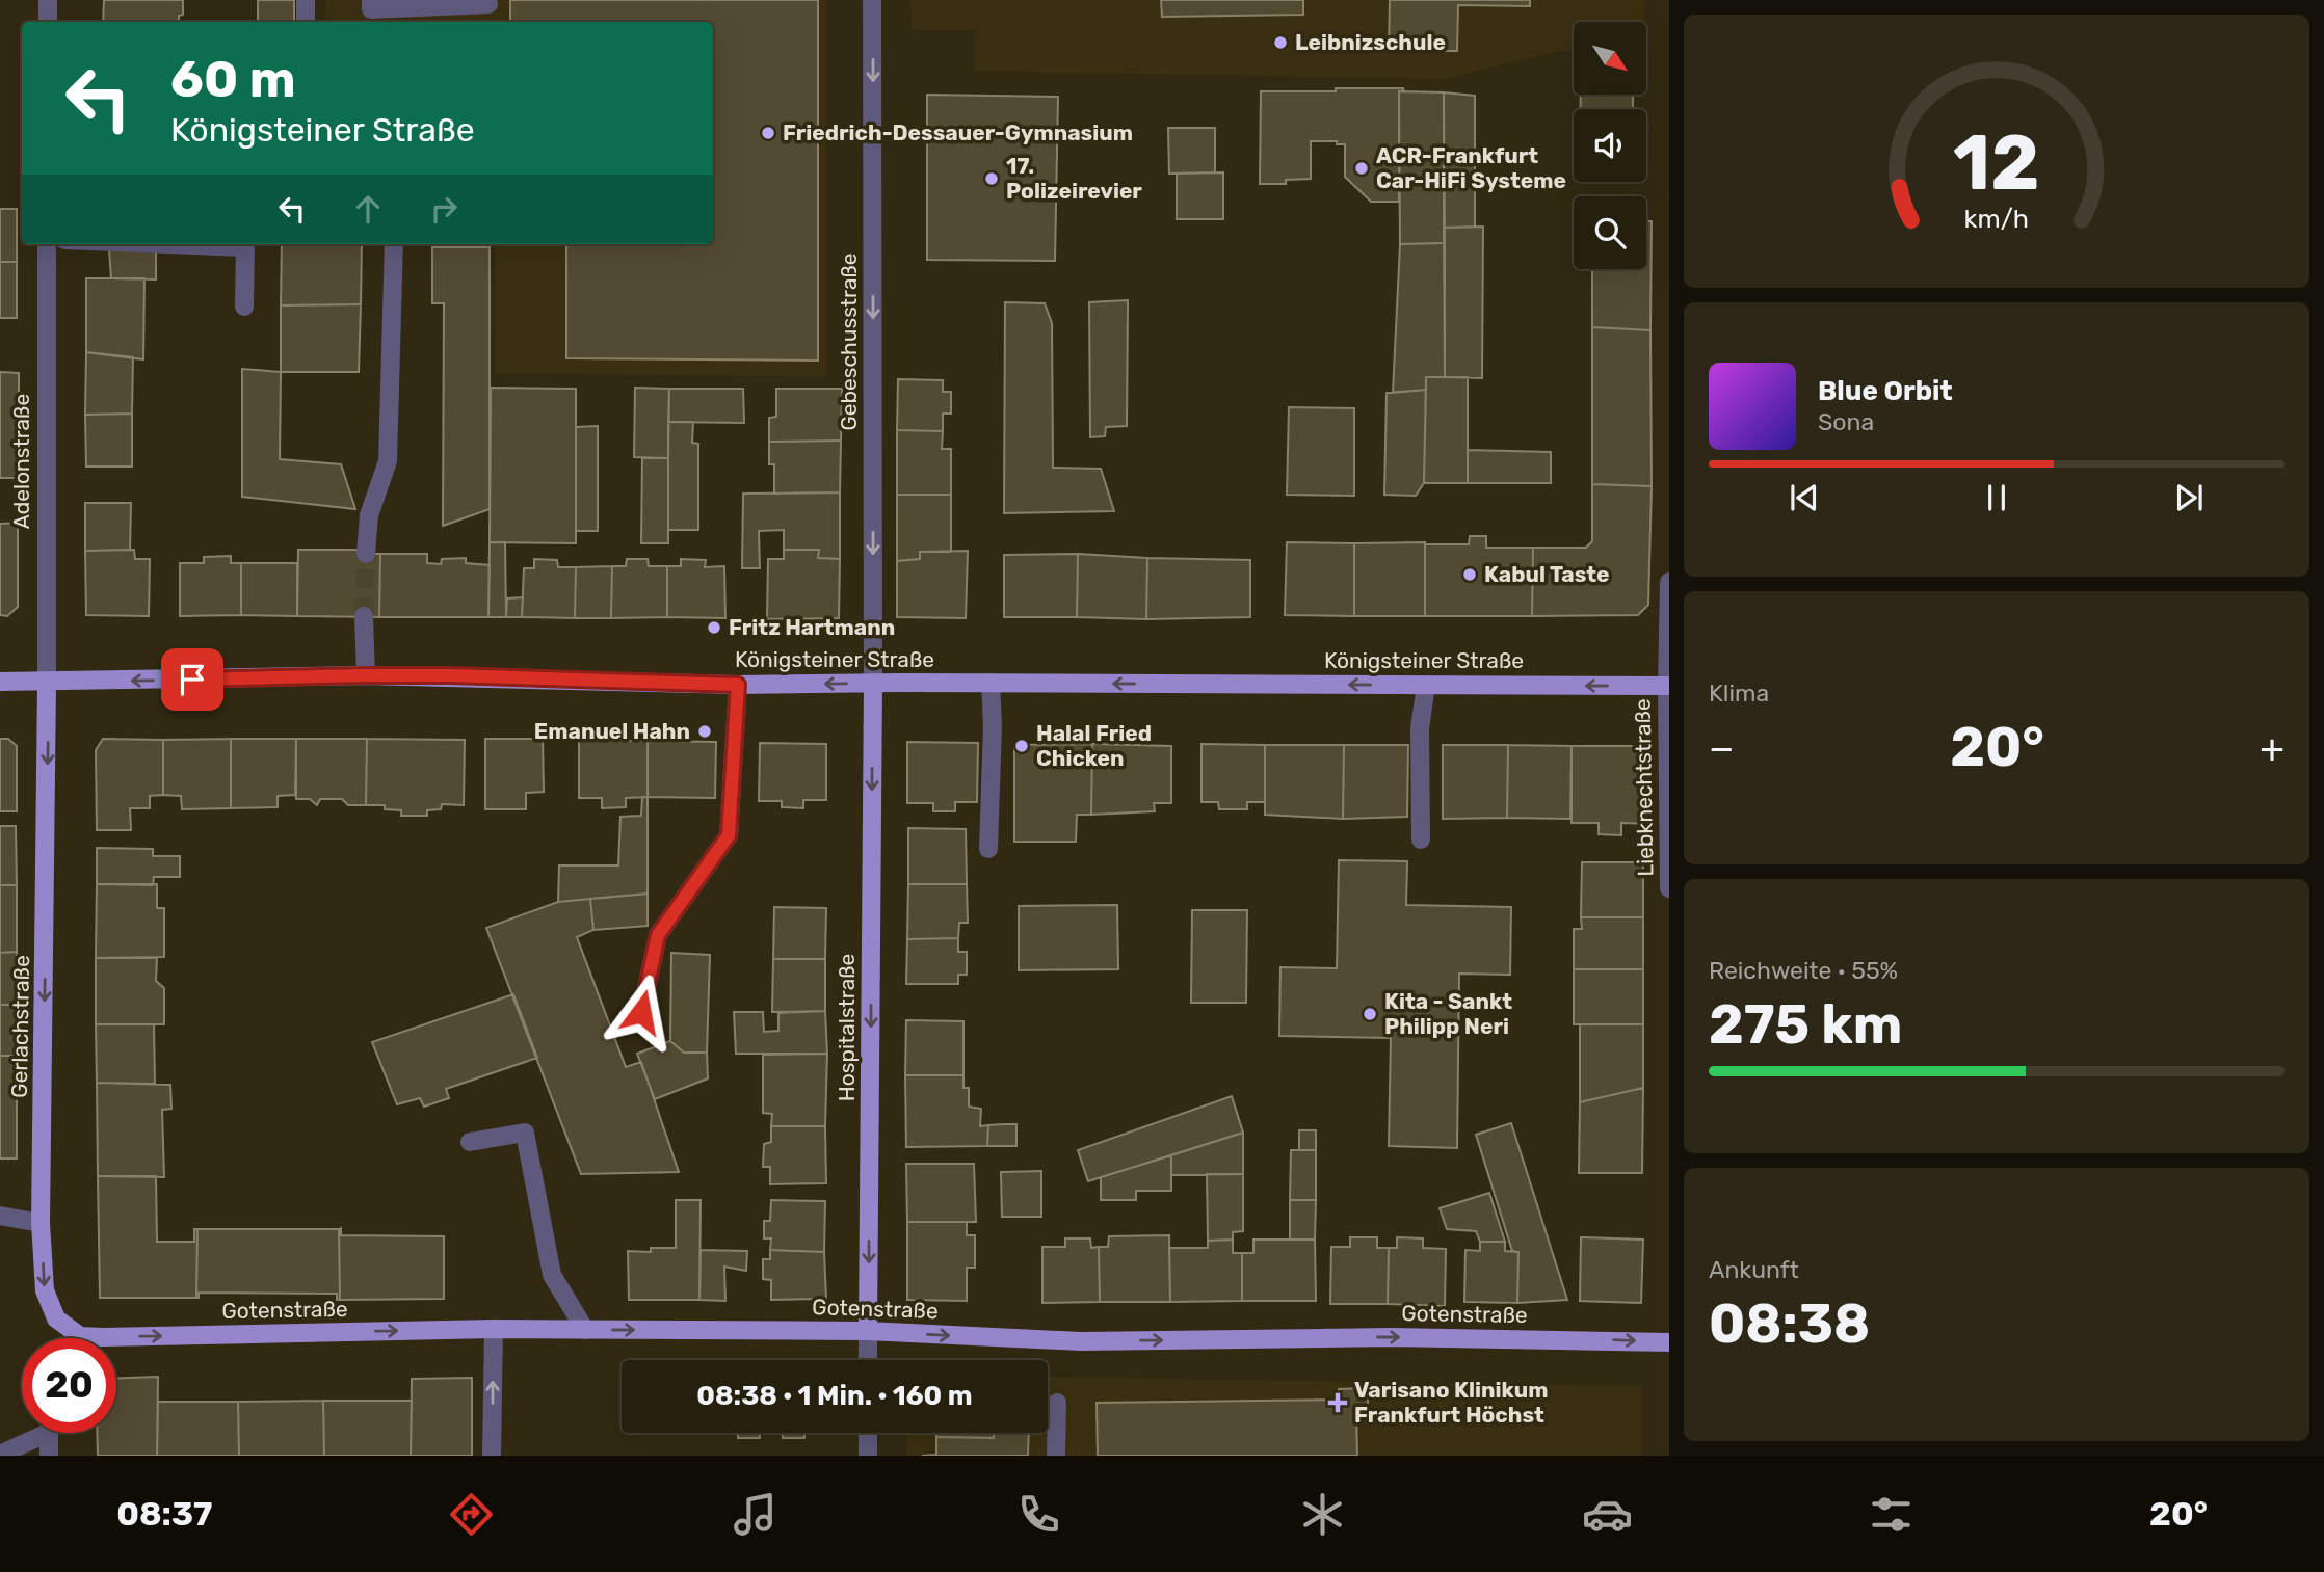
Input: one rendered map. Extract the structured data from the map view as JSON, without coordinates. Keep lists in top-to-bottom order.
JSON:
{
  "streets": {
    "main road": [
      "Königsteiner Straße",
      "Gerlachstraße",
      "Hospitalstraße",
      "Gotenstraße"
    ],
    "street": ["Gebeschusstraße", "Adelonstraße", "Liebknechtstraße"]
  },
  "crossings": [
    ["Gebeschusstraße", "Königsteiner Straße"],
    ["Gebeschusstraße", "Hospitalstraße"],
    ["Adelonstraße", "Königsteiner Straße"],
    ["Adelonstraße", "Gerlachstraße"],
    ["Königsteiner Straße", "Liebknechtstraße"],
    ["Königsteiner Straße", "Gerlachstraße"],
    ["Königsteiner Straße", "Hospitalstraße"],
    ["Gerlachstraße", "Gotenstraße"],
    ["Hospitalstraße", "Gotenstraße"]
  ],
  "one_way": [
    "Gebeschusstraße",
    "Königsteiner Straße",
    "Gerlachstraße",
    "Hospitalstraße",
    "Gotenstraße"
  ],
  "places": {
    "other": [
      "Leibnizschule",
      "Friedrich-Dessauer-Gymnasium",
      "ACR-Frankfurt Car-HiFi Systeme",
      "17. Polizeirevier",
      "Kabul Taste",
      "Fritz Hartmann",
      "Emanuel Hahn",
      "Halal Fried Chicken",
      "Kita - Sankt Philipp Neri"
    ],
    "health": ["Varisano Klinikum Frankfurt Höchst"]
  },
  "north": "bottom right",
  "page": {
    "turn": ["60 m", "Königsteiner Straße"],
    "song": ["Blue Orbit", "Sona"],
    "tile": [
      "Klima",
      ["Reichweite · 55%", "275 km"],
      ["Ankunft", "08:38"]
    ],
    "heat": ["−", "20°", "+"],
    "limit": "20",
    "trip": "08:38 · 1 Min. · 160 m",
    "tabs": ["08:37", "20°"],
    "gauge": ["12", "km/h"]
  }
}
